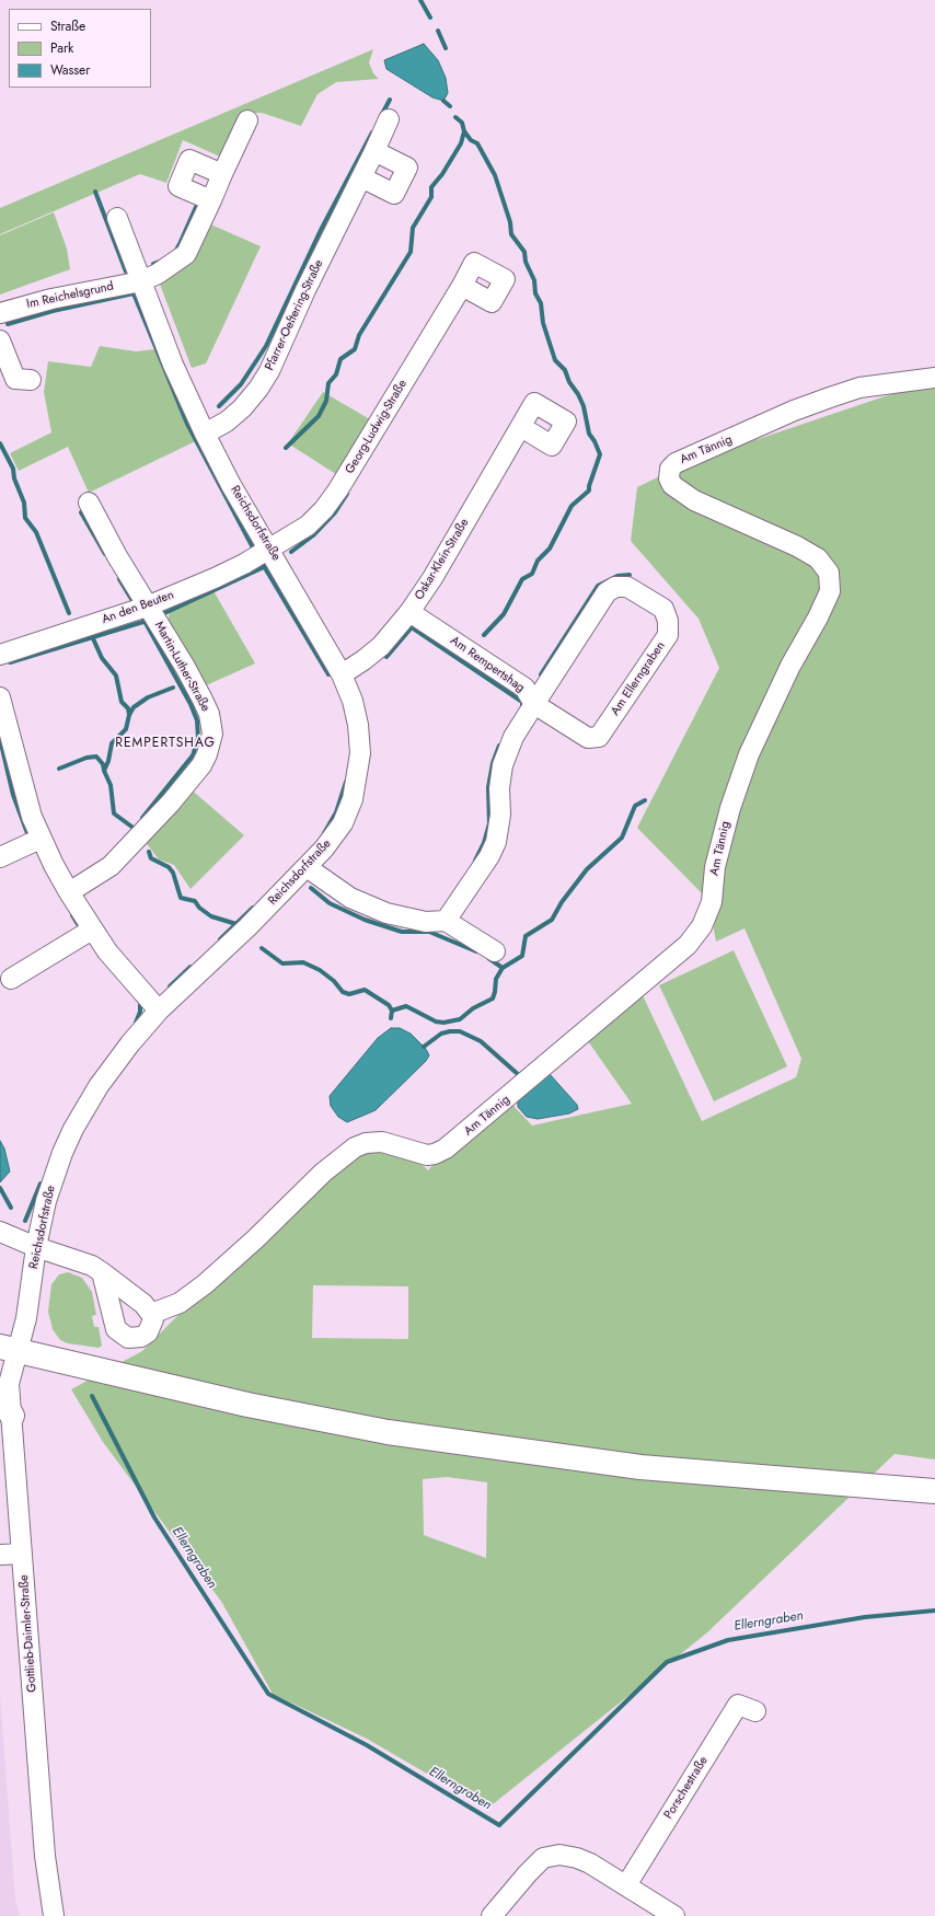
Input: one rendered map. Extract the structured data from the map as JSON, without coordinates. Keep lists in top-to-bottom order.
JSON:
{
  "streets": {
    "street": [
      "Im Reichelsgrund",
      "Pfarrer-Oeftering-Straße",
      "Georg-Ludwig-Straße",
      "Am Tännig",
      "Reichsdorfstraße",
      "Oskar-Klein-Straße",
      "An den Beuten",
      "Am Rempertshag",
      "Martin-Luther-Straße",
      "Am Ellerngraben",
      "Gottlieb-Daimler-Straße",
      "Porschestraße"
    ]
  },
  "crossings": [
    ["Im Reichelsgrund", "Reichsdorfstraße"],
    ["Pfarrer-Oeftering-Straße", "Reichsdorfstraße"],
    ["Georg-Ludwig-Straße", "Reichsdorfstraße"],
    ["Georg-Ludwig-Straße", "An den Beuten"],
    ["Reichsdorfstraße", "Oskar-Klein-Straße"],
    ["Reichsdorfstraße", "An den Beuten"],
    ["Reichsdorfstraße", "Gottlieb-Daimler-Straße"],
    ["Oskar-Klein-Straße", "Am Rempertshag"],
    ["An den Beuten", "Martin-Luther-Straße"],
    ["Am Rempertshag", "Am Ellerngraben"]
  ],
  "districts": ["REMPERTSHAG"],
  "water": ["Ellerngraben"],
  "legend": ["Straße", "Park", "Wasser"]
}
